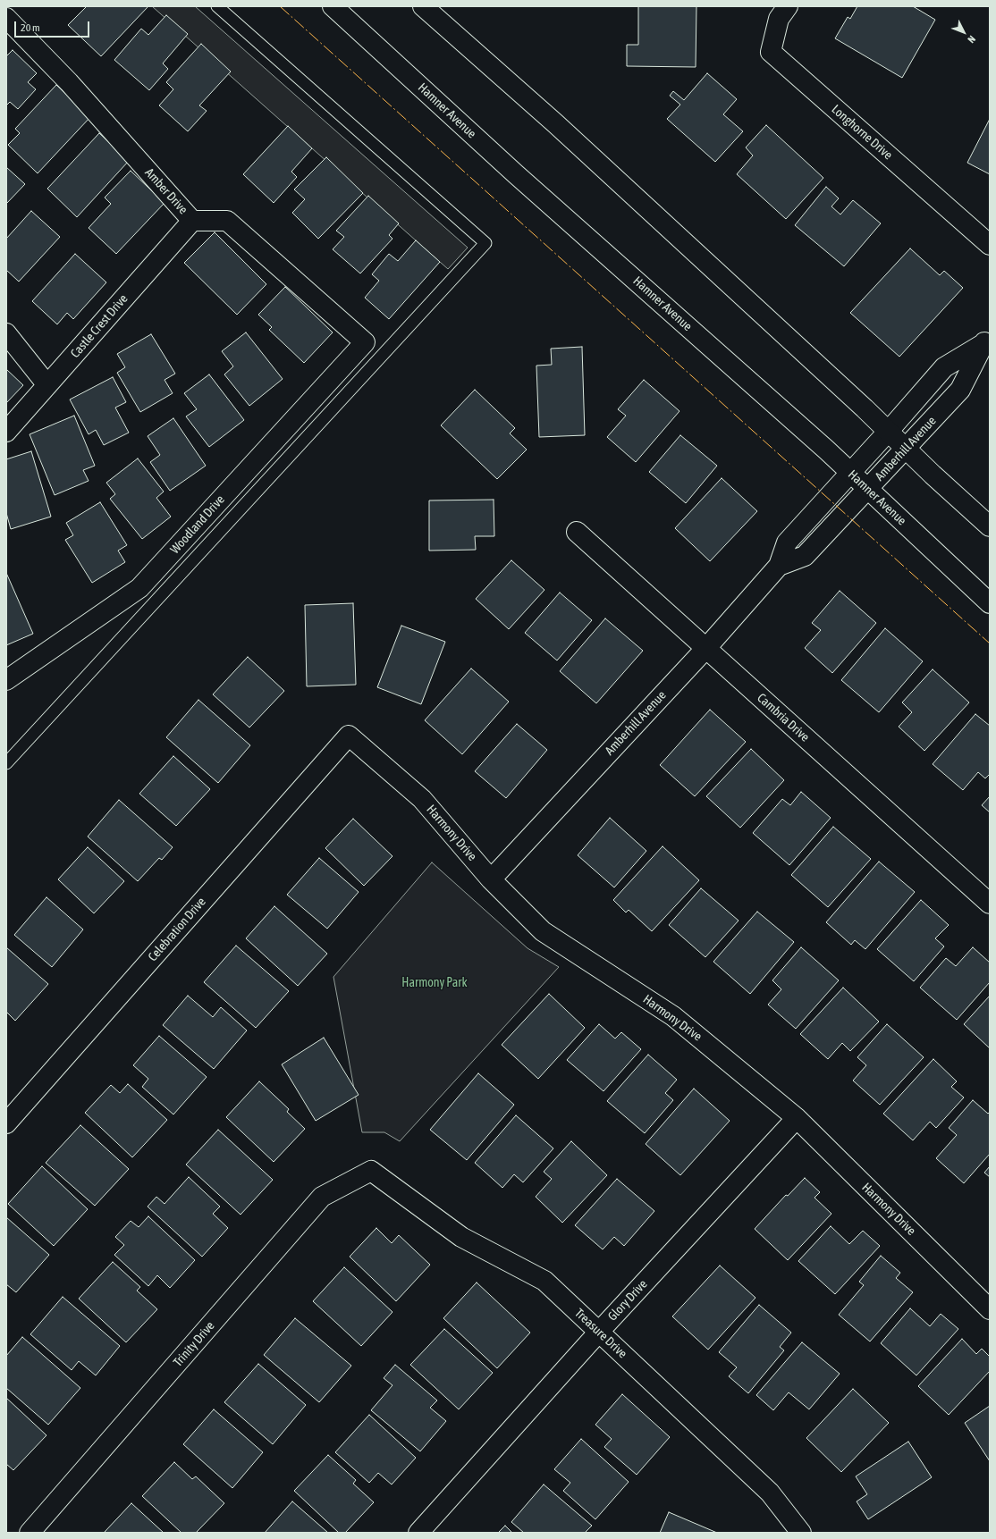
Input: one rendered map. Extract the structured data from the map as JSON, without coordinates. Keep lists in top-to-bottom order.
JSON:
{
  "streets": {
    "street": [
      "Hamner Avenue",
      "Longhorne Drive",
      "Amber Drive",
      "Castle Crest Drive",
      "Amberhill Avenue",
      "Woodland Drive",
      "Cambria Drive",
      "Harmony Drive",
      "Celebration Drive",
      "Glory Drive",
      "Treasure Drive",
      "Trinity Drive"
    ]
  },
  "crossings": [
    ["Hamner Avenue", "Amberhill Avenue"],
    ["Amber Drive", "Castle Crest Drive"],
    ["Amber Drive", "Woodland Drive"],
    ["Amberhill Avenue", "Cambria Drive"],
    ["Amberhill Avenue", "Harmony Drive"],
    ["Harmony Drive", "Celebration Drive"],
    ["Harmony Drive", "Glory Drive"],
    ["Glory Drive", "Treasure Drive"],
    ["Treasure Drive", "Trinity Drive"]
  ],
  "parks": ["Harmony Park"],
  "scale_bar": "20 m",
  "north": "bottom right"
}
